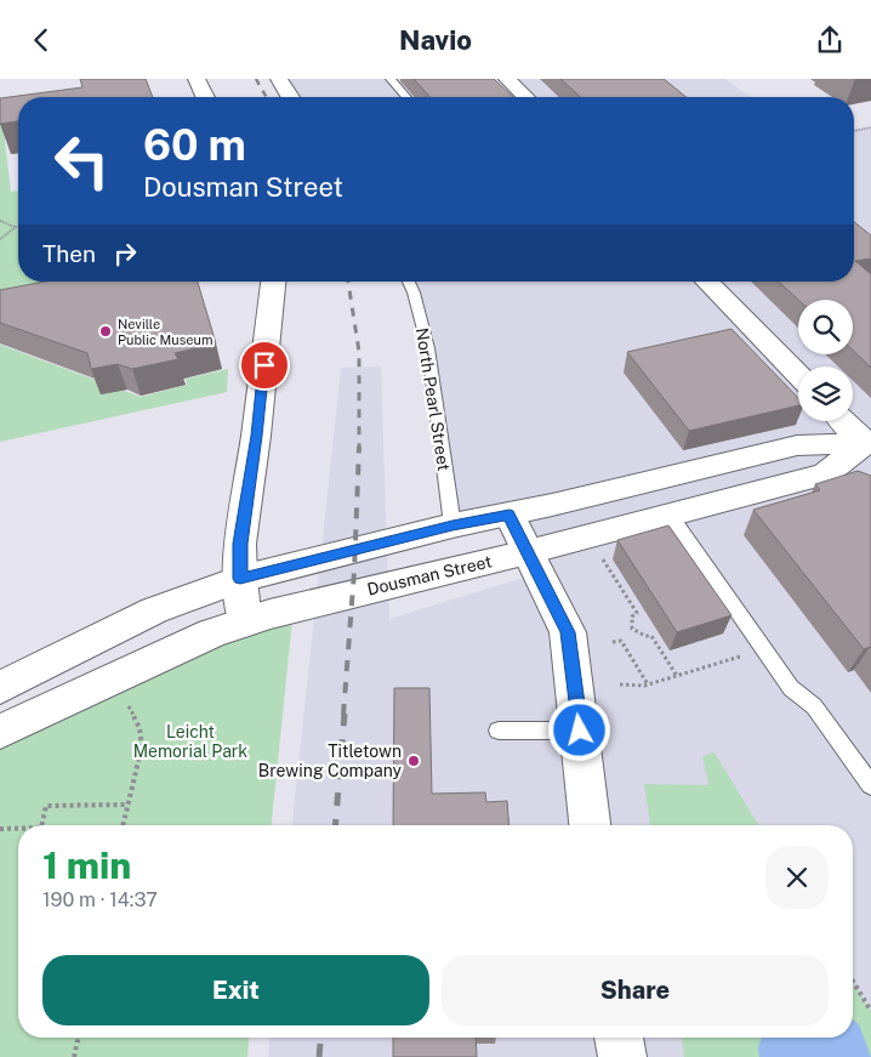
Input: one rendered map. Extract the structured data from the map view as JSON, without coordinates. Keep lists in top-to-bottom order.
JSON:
{
  "streets": {
    "main road": ["Dousman Street"],
    "lane": ["North Pearl Street"]
  },
  "parks": ["Leicht Memorial Park"],
  "places": ["Neville Public Museum", "Titletown Brewing Company"],
  "page": {
    "header": "Navio",
    "turn": ["60 m", "Dousman Street"],
    "then": "Then",
    "heading": ["1 min", "190 m · 14:37"],
    "buttons": ["Exit", "Share"]
  }
}
